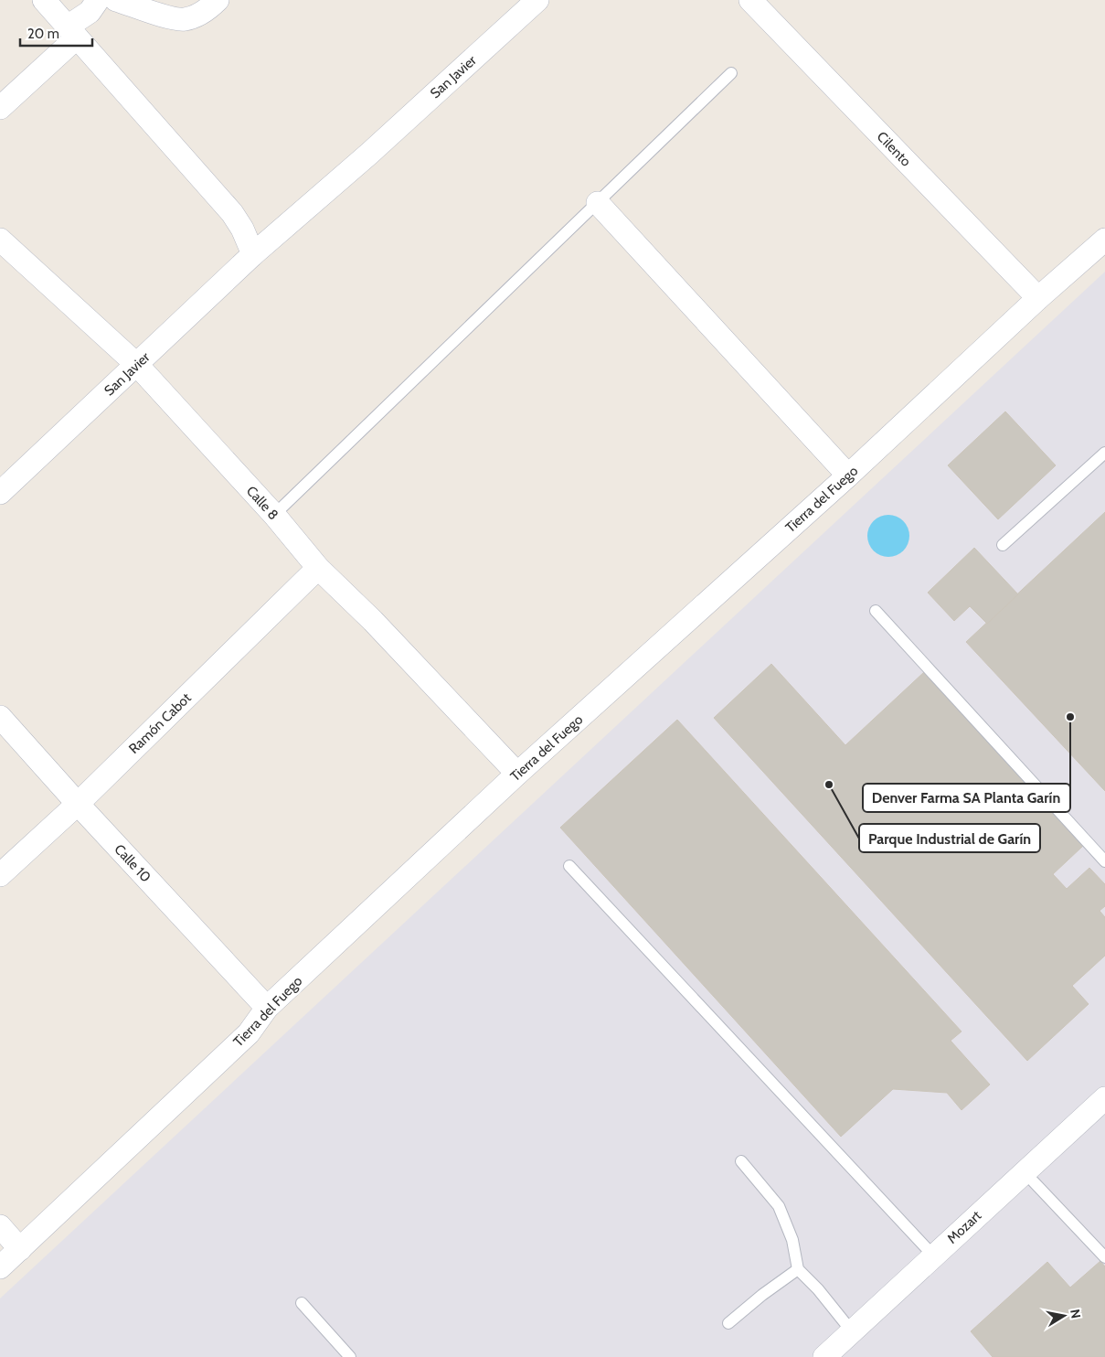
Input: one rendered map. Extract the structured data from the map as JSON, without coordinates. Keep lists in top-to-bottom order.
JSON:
{
  "streets": {
    "street": [
      "San Javier",
      "Cilento",
      "Tierra del Fuego",
      "Calle 8",
      "Ramón Cabot",
      "Calle 10",
      "Mozart"
    ]
  },
  "crossings": [
    ["San Javier", "Calle 8"],
    ["Cilento", "Tierra del Fuego"],
    ["Tierra del Fuego", "Calle 8"],
    ["Tierra del Fuego", "Calle 10"],
    ["Calle 8", "Ramón Cabot"],
    ["Ramón Cabot", "Calle 10"]
  ],
  "places": ["Denver Farma SA Planta Garín", "Parque Industrial de Garín"],
  "scale_bar": "20 m",
  "north": "right"
}
